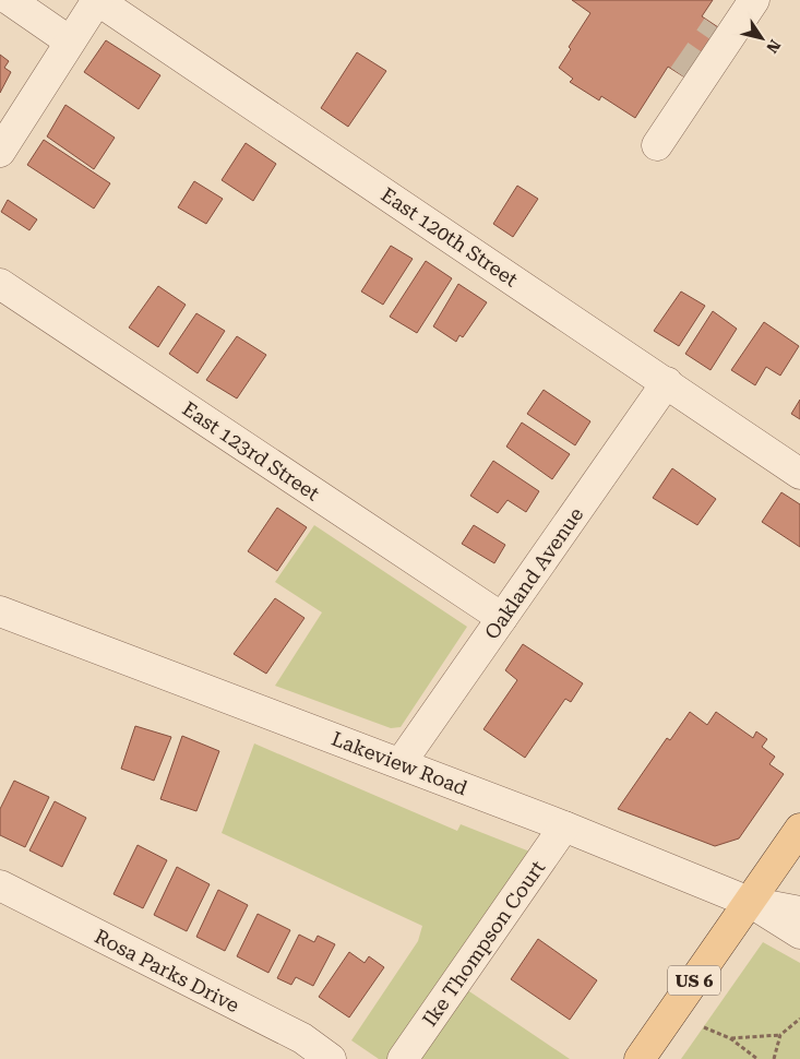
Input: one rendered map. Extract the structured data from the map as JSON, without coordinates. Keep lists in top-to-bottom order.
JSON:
{
  "streets": {
    "main road": ["US 6"],
    "street": [
      "East 120th Street",
      "East 123rd Street",
      "Oakland Avenue",
      "Lakeview Road",
      "Ike Thompson Court",
      "Rosa Parks Drive"
    ]
  },
  "crossings": [
    ["East 120th Street", "Oakland Avenue"],
    ["East 123rd Street", "Oakland Avenue"],
    ["Oakland Avenue", "Lakeview Road"],
    ["Lakeview Road", "Ike Thompson Court"],
    ["Lakeview Road", "US 6"]
  ],
  "north": "bottom right"
}
